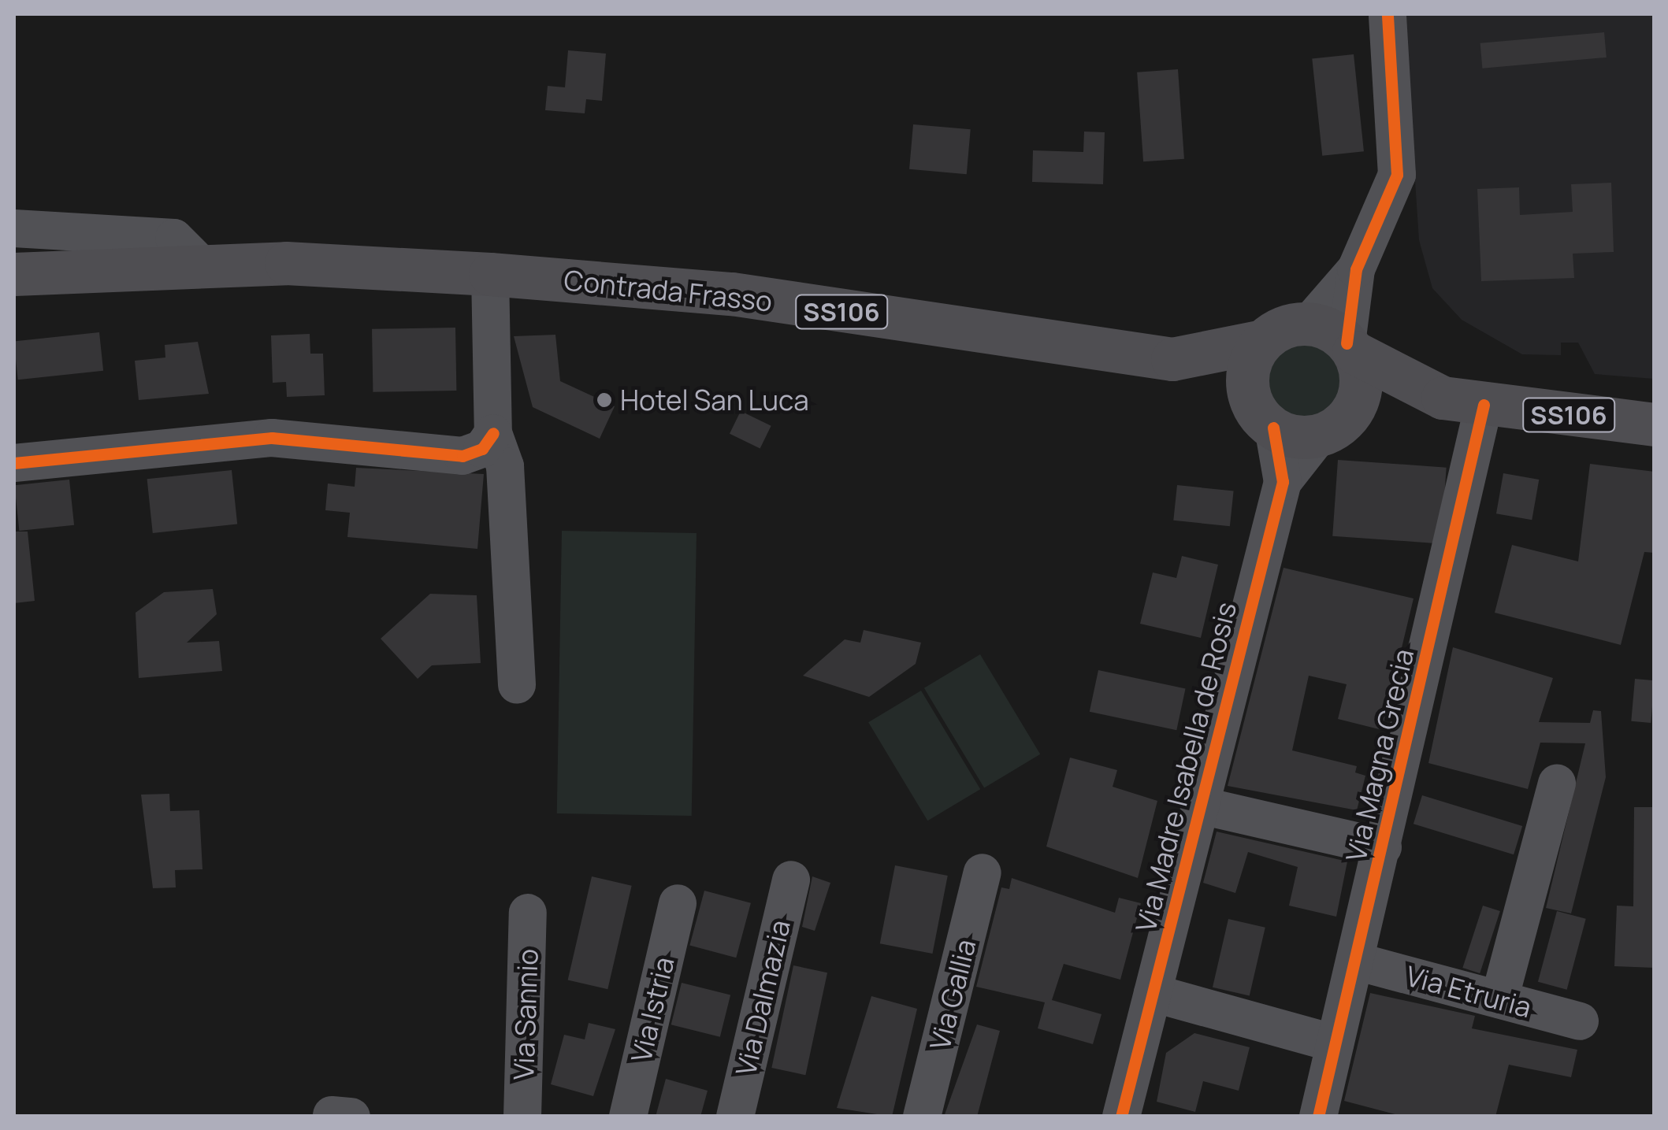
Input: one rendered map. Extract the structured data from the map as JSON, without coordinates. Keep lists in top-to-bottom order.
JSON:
{
  "streets": {
    "main road": ["Contrada Frasso", "SS106"],
    "street": [
      "Via Magna Grecia",
      "Via Madre Isabella de Rosis",
      "Via Etruria",
      "Via Gallia",
      "Via Dalmazia",
      "Via Istria",
      "Via Sannio"
    ]
  },
  "crossings": [
    ["Contrada Frasso", "SS106"],
    ["Contrada Frasso", "Via Madre Isabella de Rosis"],
    ["SS106", "Via Magna Grecia"],
    ["SS106", "Via Madre Isabella de Rosis"],
    ["Via Magna Grecia", "Via Madre Isabella de Rosis"],
    ["Via Magna Grecia", "Via Etruria"]
  ],
  "places": ["Hotel San Luca"]
}
